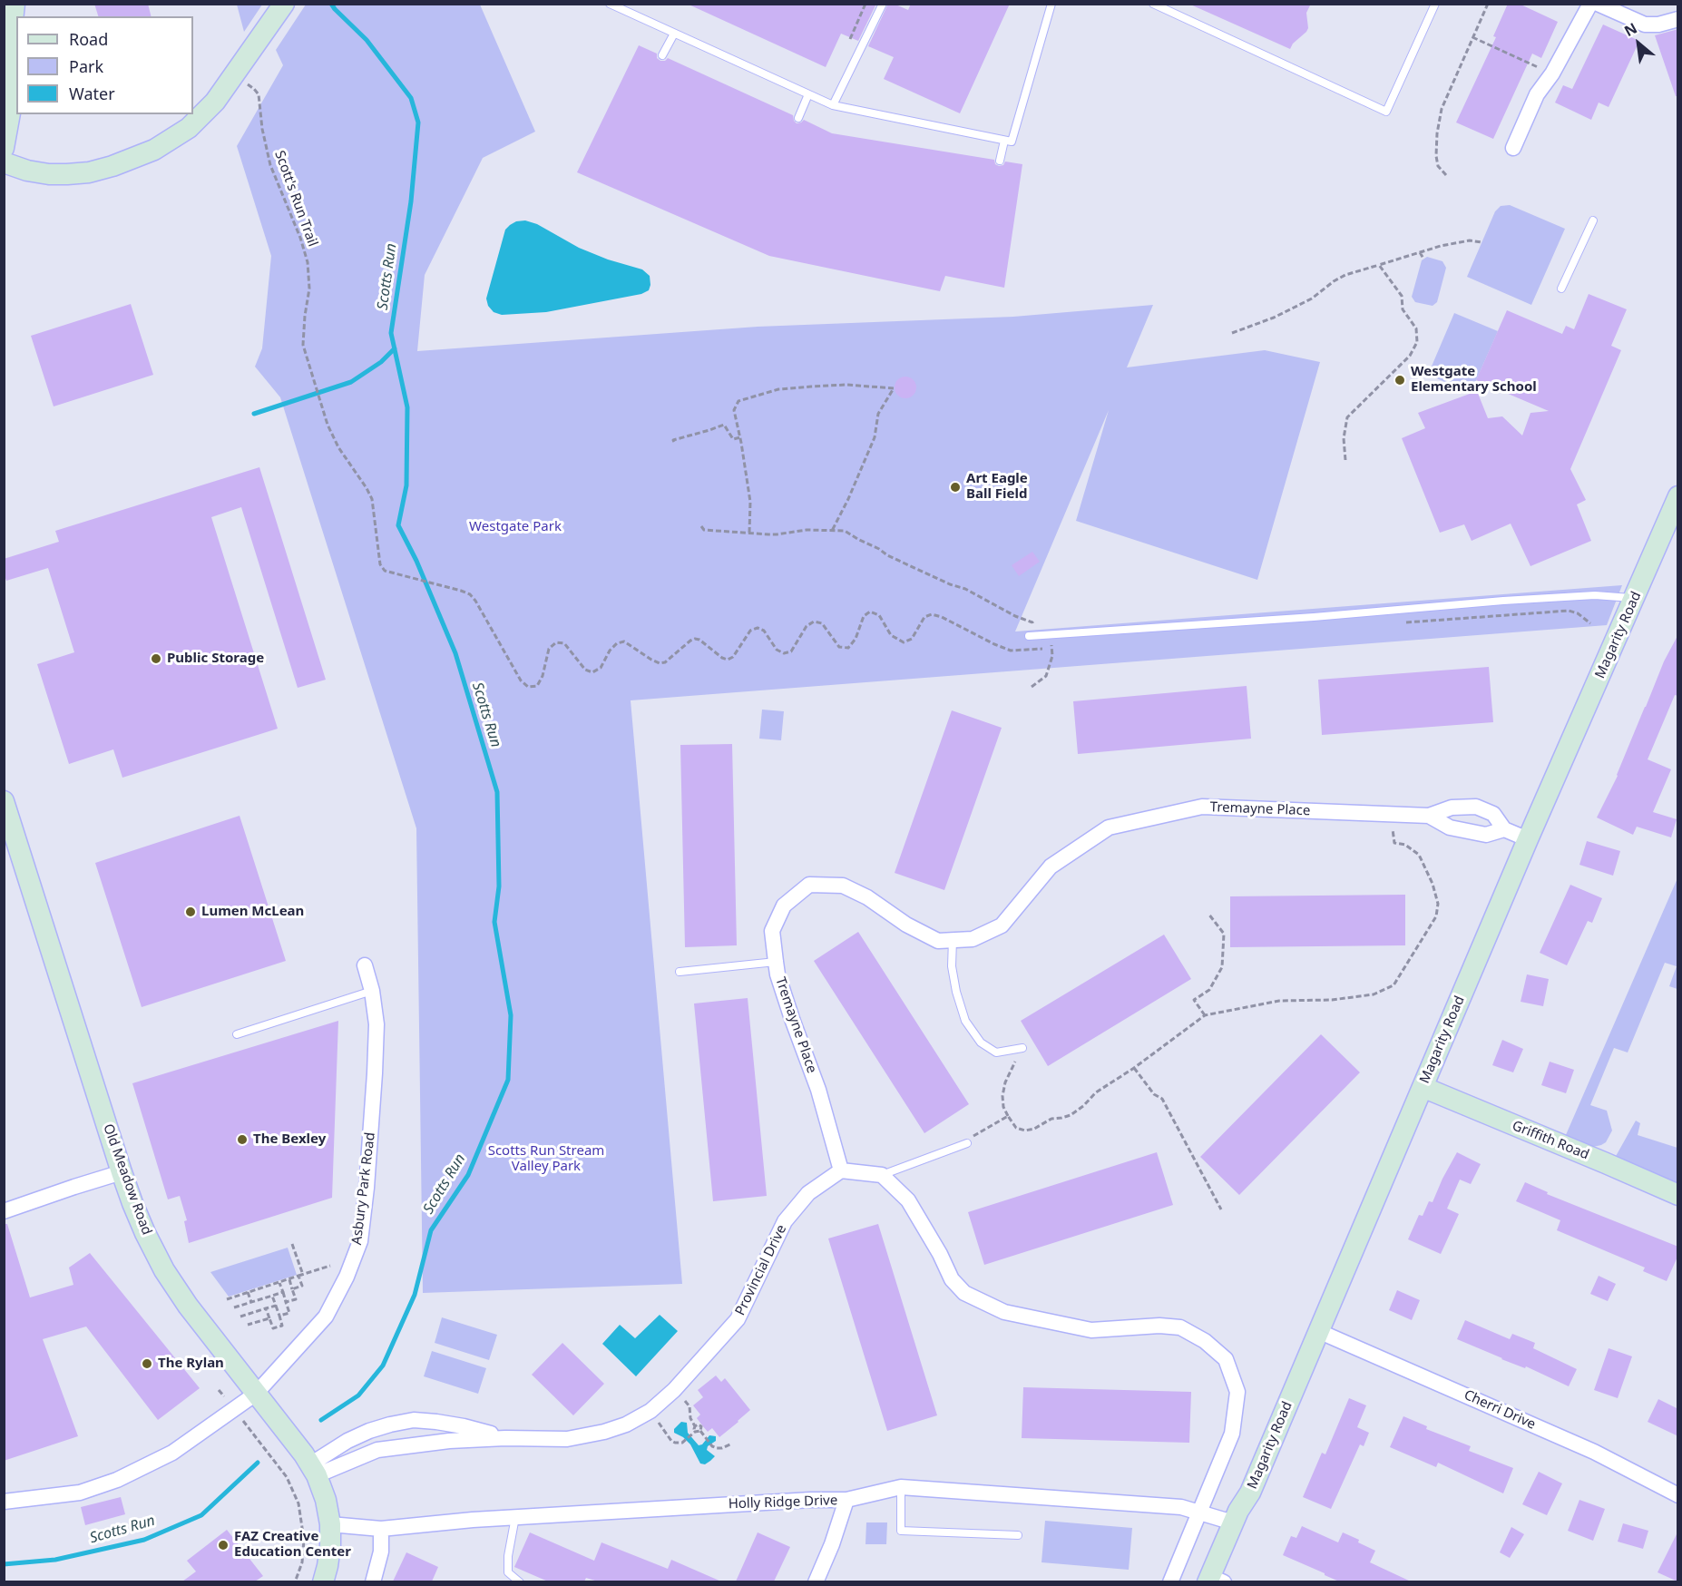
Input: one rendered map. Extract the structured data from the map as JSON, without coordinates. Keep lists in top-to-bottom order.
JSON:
{
  "streets": {
    "street": [
      "Magarity Road",
      "Tremayne Place",
      "Griffith Road",
      "Old Meadow Road",
      "Asbury Park Road",
      "Provincial Drive",
      "Cherri Drive",
      "Holly Ridge Drive"
    ],
    "path": ["Scott's Run Trail"]
  },
  "crossings": [
    ["Magarity Road", "Tremayne Place"],
    ["Magarity Road", "Griffith Road"],
    ["Magarity Road", "Cherri Drive"],
    ["Magarity Road", "Holly Ridge Drive"],
    ["Tremayne Place", "Provincial Drive"],
    ["Old Meadow Road", "Asbury Park Road"],
    ["Old Meadow Road", "Provincial Drive"],
    ["Old Meadow Road", "Holly Ridge Drive"]
  ],
  "water": ["Scotts Run"],
  "parks": ["Westgate Park", "Scotts Run Stream Valley Park"],
  "places": [
    "Westgate Elementary School",
    "Art Eagle Ball Field",
    "Public Storage",
    "Lumen McLean",
    "The Bexley",
    "The Rylan",
    "FAZ Creative Education Center"
  ],
  "legend": ["Road", "Park", "Water"],
  "north": "top left"
}
